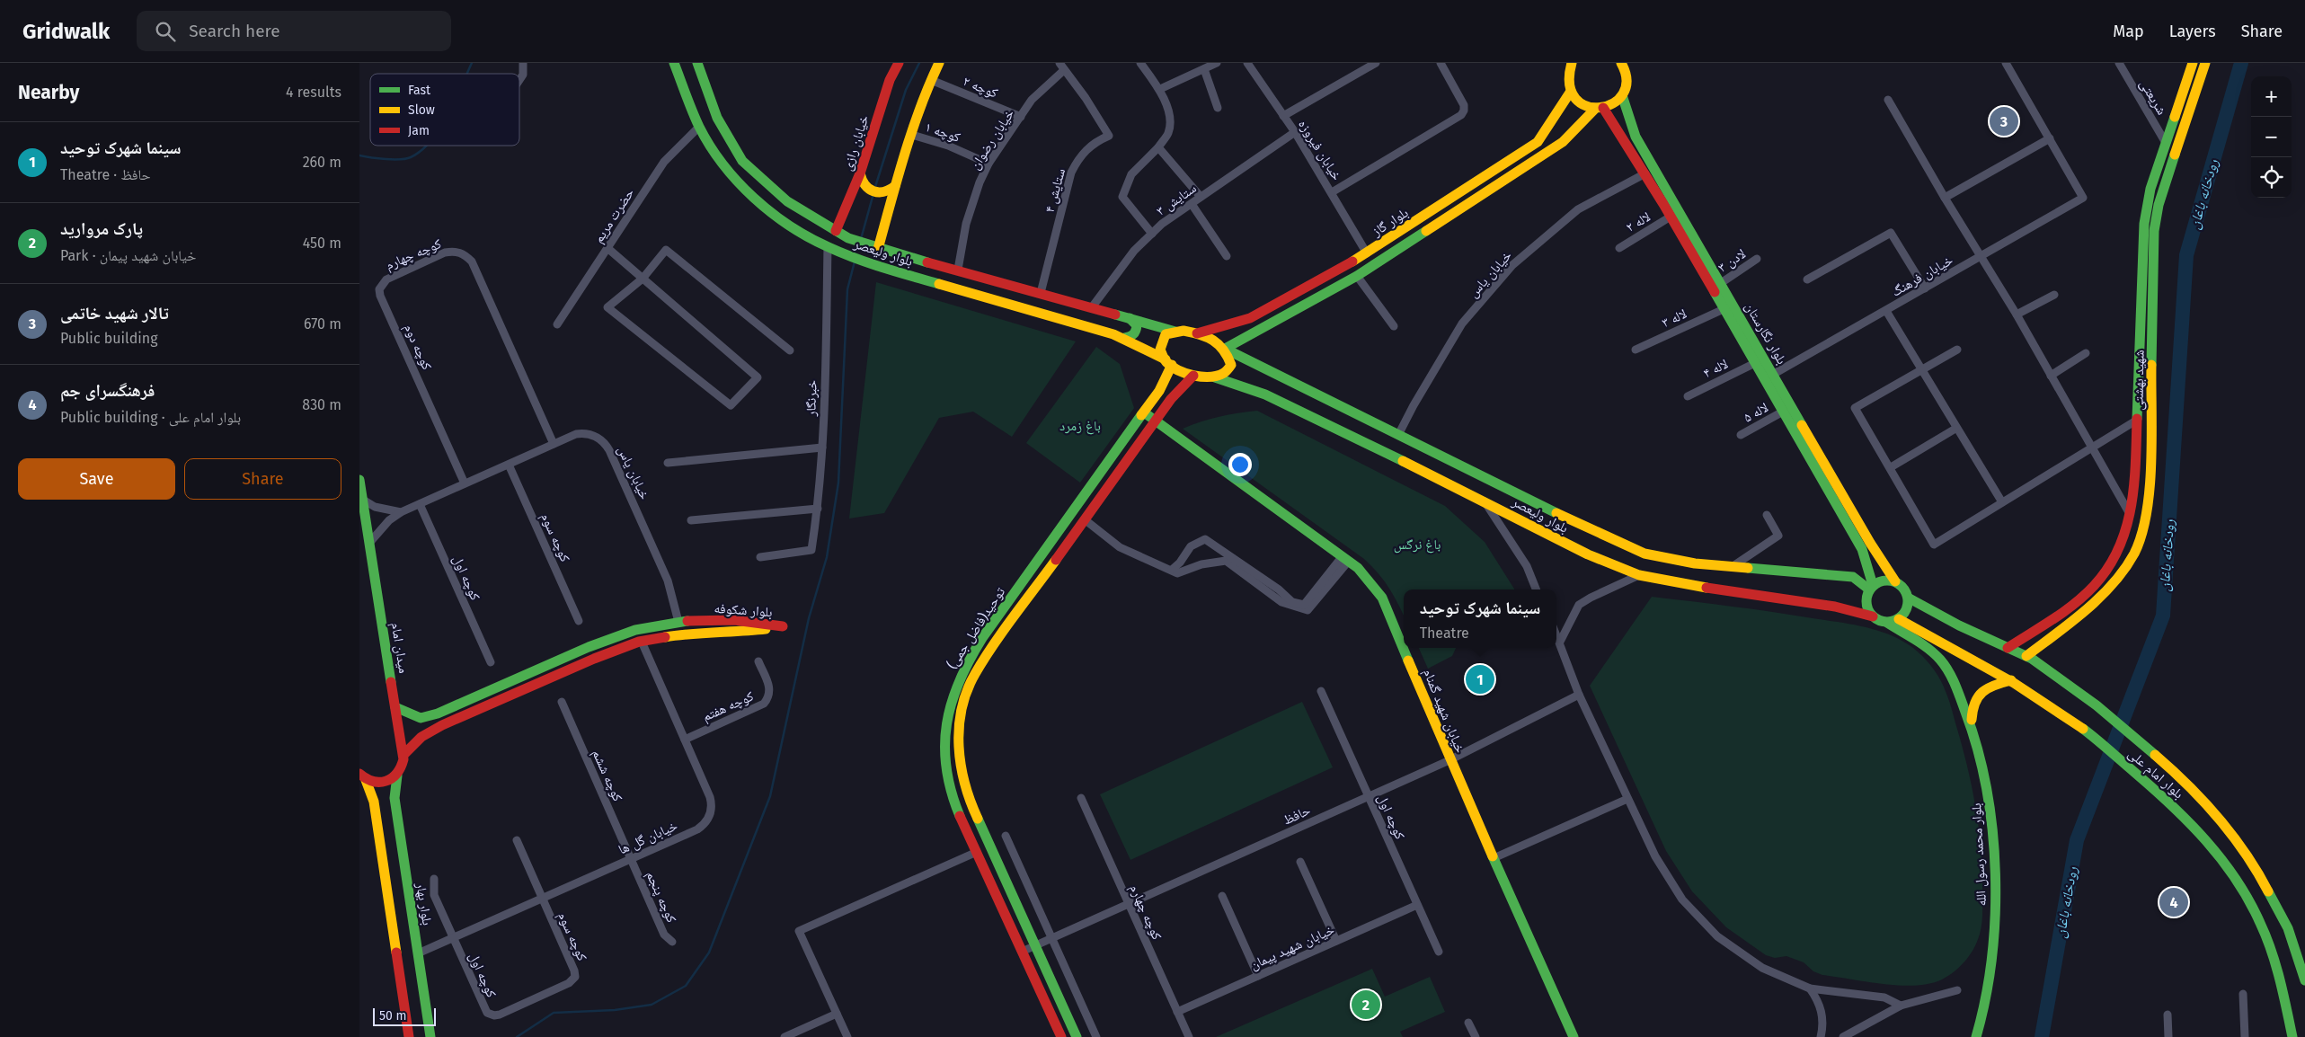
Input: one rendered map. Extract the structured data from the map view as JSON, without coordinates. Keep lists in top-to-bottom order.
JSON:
{
  "streets": {
    "main road": [
      "خیابان رازی",
      "بلوار گاز",
      "بلوار ولیعصر",
      "بلوار نگارستان",
      "شهید بهشتی",
      "بلوار شکوفه",
      "توحید(فاضل جمی)",
      "میدان امام",
      "خیابان شهید گمنام",
      "بلوار امام علی",
      "بلوار محمد رسول الله",
      "بلوار بهار"
    ],
    "street": [
      "کوچه ۲",
      "شریعتی",
      "کوچه ۱",
      "خیابان رضوان",
      "خیابان فیروزه",
      "ستایش ۴",
      "ستایش ۳",
      "حضرت مریم",
      "لاله ۲",
      "کوچه چهارم",
      "لادن ۳",
      "خیابان یاس",
      "خیابان فرهنگ",
      "لاله ۳",
      "لاله ۴",
      "خبرنگار",
      "لاله ۵",
      "کوچه سوم",
      "کوچه اول",
      "کوچه هفتم",
      "کوچه ششم",
      "حافظ",
      "خیابان گل ها",
      "کوچه پنجم",
      "خیابان شهید پیمان"
    ]
  },
  "crossings": [
    ["کوچه ۲", "خیابان رضوان"],
    ["شریعتی", "شهید بهشتی"],
    ["کوچه ۱", "خیابان رضوان"],
    ["خیابان رضوان", "ستایش ۴"],
    ["خیابان رضوان", "بلوار ولیعصر"],
    ["خیابان رازی", "بلوار ولیعصر"],
    ["خیابان فیروزه", "ستایش ۳"],
    ["خیابان فیروزه", "بلوار گاز"],
    ["ستایش ۴", "بلوار ولیعصر"],
    ["ستایش ۳", "بلوار ولیعصر"],
    ["حضرت مریم", "بلوار ولیعصر"],
    ["بلوار گاز", "بلوار ولیعصر"],
    ["بلوار گاز", "بلوار نگارستان"],
    ["لاله ۲", "بلوار نگارستان"],
    ["بلوار ولیعصر", "خیابان یاس"],
    ["بلوار ولیعصر", "بلوار نگارستان"],
    ["بلوار ولیعصر", "خبرنگار"],
    ["بلوار ولیعصر", "توحید(فاضل جمی)"],
    ["بلوار ولیعصر", "بلوار امام علی"],
    ["کوچه چهارم", "خیابان یاس"],
    ["کوچه چهارم", "حافظ"],
    ["کوچه چهارم", "خیابان شهید پیمان"],
    ["لادن ۳", "بلوار نگارستان"],
    ["خیابان یاس", "بلوار نگارستان"],
    ["خیابان یاس", "کوچه سوم"],
    ["خیابان یاس", "کوچه اول"],
    ["خیابان یاس", "بلوار شکوفه"],
    ["خیابان یاس", "میدان امام"],
    ["خیابان فرهنگ", "بلوار نگارستان"],
    ["لاله ۳", "بلوار نگارستان"],
    ["بلوار نگارستان", "لاله ۴"],
    ["بلوار نگارستان", "لاله ۵"],
    ["بلوار نگارستان", "بلوار امام علی"],
    ["شهید بهشتی", "بلوار امام علی"],
    ["کوچه سوم", "کوچه اول"],
    ["کوچه سوم", "خیابان گل ها"],
    ["کوچه اول", "حافظ"],
    ["کوچه اول", "خیابان گل ها"],
    ["کوچه اول", "خیابان شهید پیمان"],
    ["بلوار شکوفه", "میدان امام"],
    ["بلوار شکوفه", "خیابان گل ها"],
    ["توحید(فاضل جمی)", "خیابان شهید گمنام"],
    ["توحید(فاضل جمی)", "حافظ"],
    ["میدان امام", "بلوار بهار"],
    ["کوچه هفتم", "خیابان گل ها"],
    ["خیابان شهید گمنام", "حافظ"],
    ["کوچه ششم", "خیابان گل ها"],
    ["کوچه ششم", "کوچه پنجم"],
    ["خیابان گل ها", "کوچه پنجم"],
    ["خیابان گل ها", "بلوار بهار"]
  ],
  "water": ["رودخانه باغان"],
  "parks": ["باغ زمرد", "باغ نرگس"],
  "legend": ["Fast", "Slow", "Jam"],
  "scale_bar": "50 m",
  "page": {
    "header": "Gridwalk",
    "search": "Search here",
    "nav": ["Map", "Layers", "Share"],
    "heading": ["Nearby", "4 results"],
    "map_buttons": ["+", "−"],
    "pins": [
      "3",
      "1",
      "4",
      "2"
    ],
    "list": [
      {
        "mark": "1",
        "name": "سینما شهرک توحید",
        "note": "Theatre · حافظ",
        "value": "260 m"
      },
      {
        "mark": "2",
        "name": "پارک مروارید",
        "note": "Park · خیابان شهید پیمان",
        "value": "450 m"
      },
      {
        "mark": "3",
        "name": "تالار شهید خاتمی",
        "note": "Public building",
        "value": "670 m"
      },
      {
        "mark": "4",
        "name": "فرهنگسرای جم",
        "note": "Public building · بلوار امام علی",
        "value": "830 m"
      }
    ],
    "buttons": ["Save", "Share"],
    "popup": ["سینما شهرک توحید", "Theatre"],
    "scale": "50 m"
  }
}
